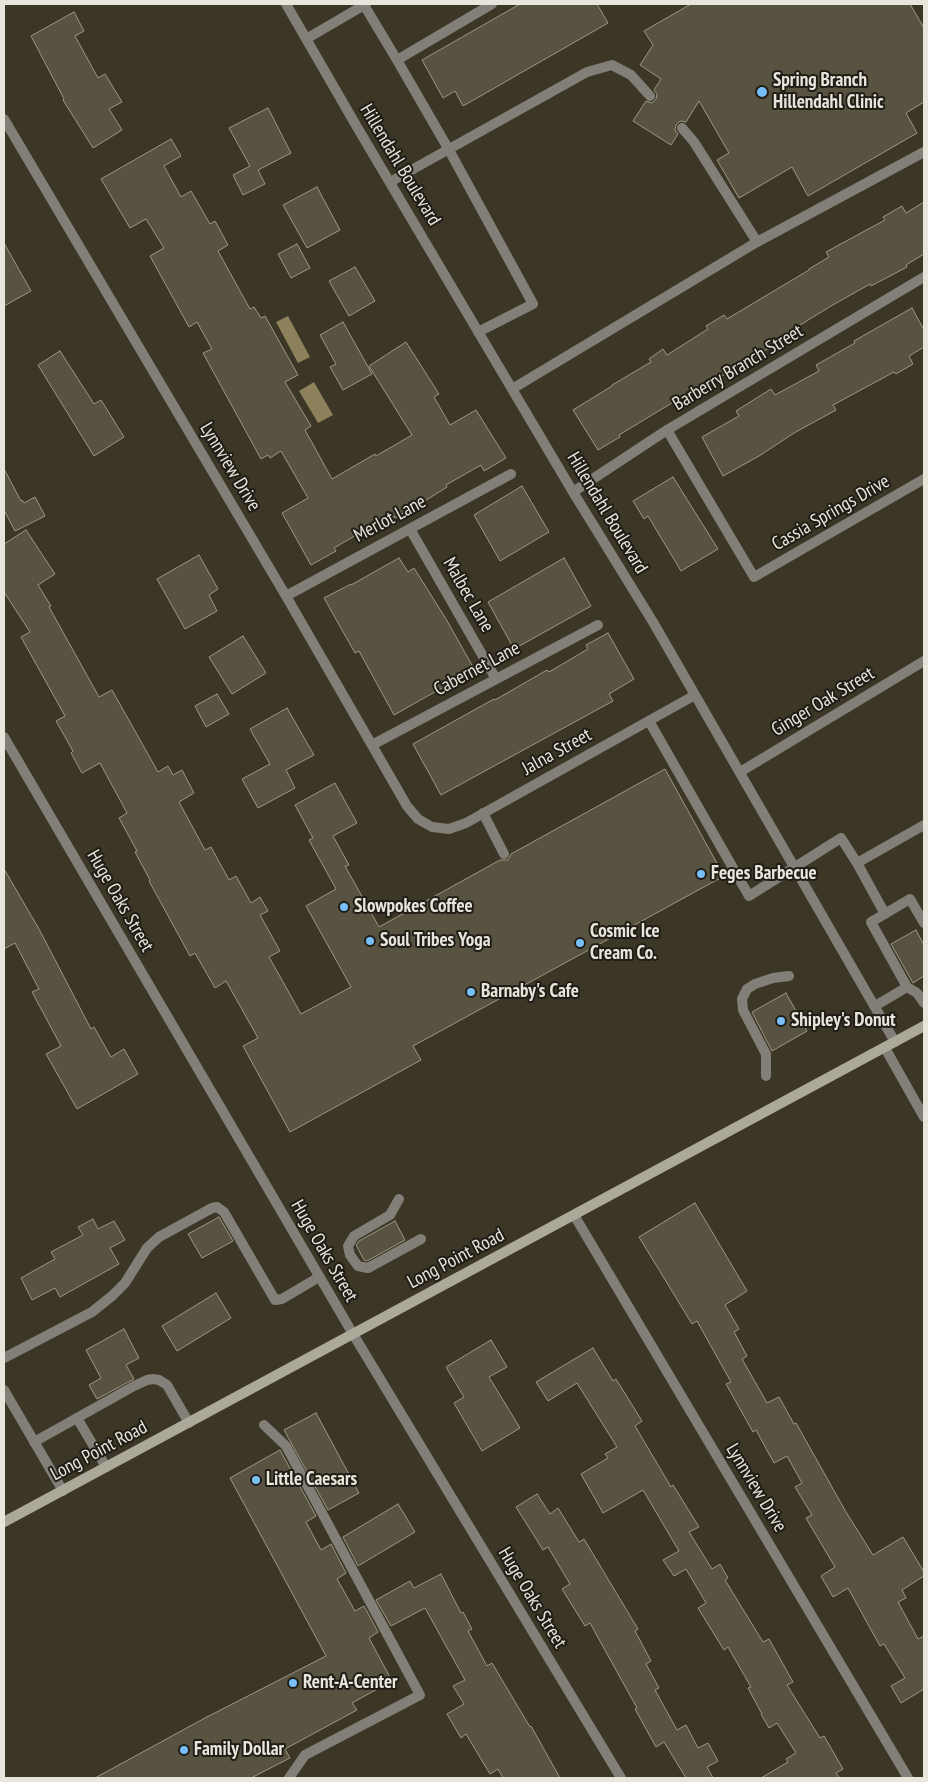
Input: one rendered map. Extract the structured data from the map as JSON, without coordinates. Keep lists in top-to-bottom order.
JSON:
{
  "streets": {
    "main road": ["Long Point Road"],
    "street": [
      "Hillendahl Boulevard",
      "Barberry Branch Street",
      "Lynnview Drive",
      "Cassia Springs Drive",
      "Merlot Lane",
      "Malbec Lane",
      "Cabernet Lane",
      "Ginger Oak Street",
      "Jalna Street",
      "Huge Oaks Street"
    ]
  },
  "crossings": [
    ["Hillendahl Boulevard", "Barberry Branch Street"],
    ["Hillendahl Boulevard", "Ginger Oak Street"],
    ["Hillendahl Boulevard", "Jalna Street"],
    ["Hillendahl Boulevard", "Long Point Road"],
    ["Barberry Branch Street", "Cassia Springs Drive"],
    ["Lynnview Drive", "Merlot Lane"],
    ["Lynnview Drive", "Cabernet Lane"],
    ["Lynnview Drive", "Jalna Street"],
    ["Lynnview Drive", "Long Point Road"],
    ["Merlot Lane", "Malbec Lane"],
    ["Malbec Lane", "Cabernet Lane"],
    ["Huge Oaks Street", "Long Point Road"]
  ],
  "places": [
    "Spring Branch Hillendahl Clinic",
    "Feges Barbecue",
    "Slowpokes Coffee",
    "Soul Tribes Yoga",
    "Cosmic Ice Cream Co.",
    "Barnaby's Cafe",
    "Shipley's Donut",
    "Little Caesars",
    "Rent-A-Center",
    "Family Dollar"
  ]
}
